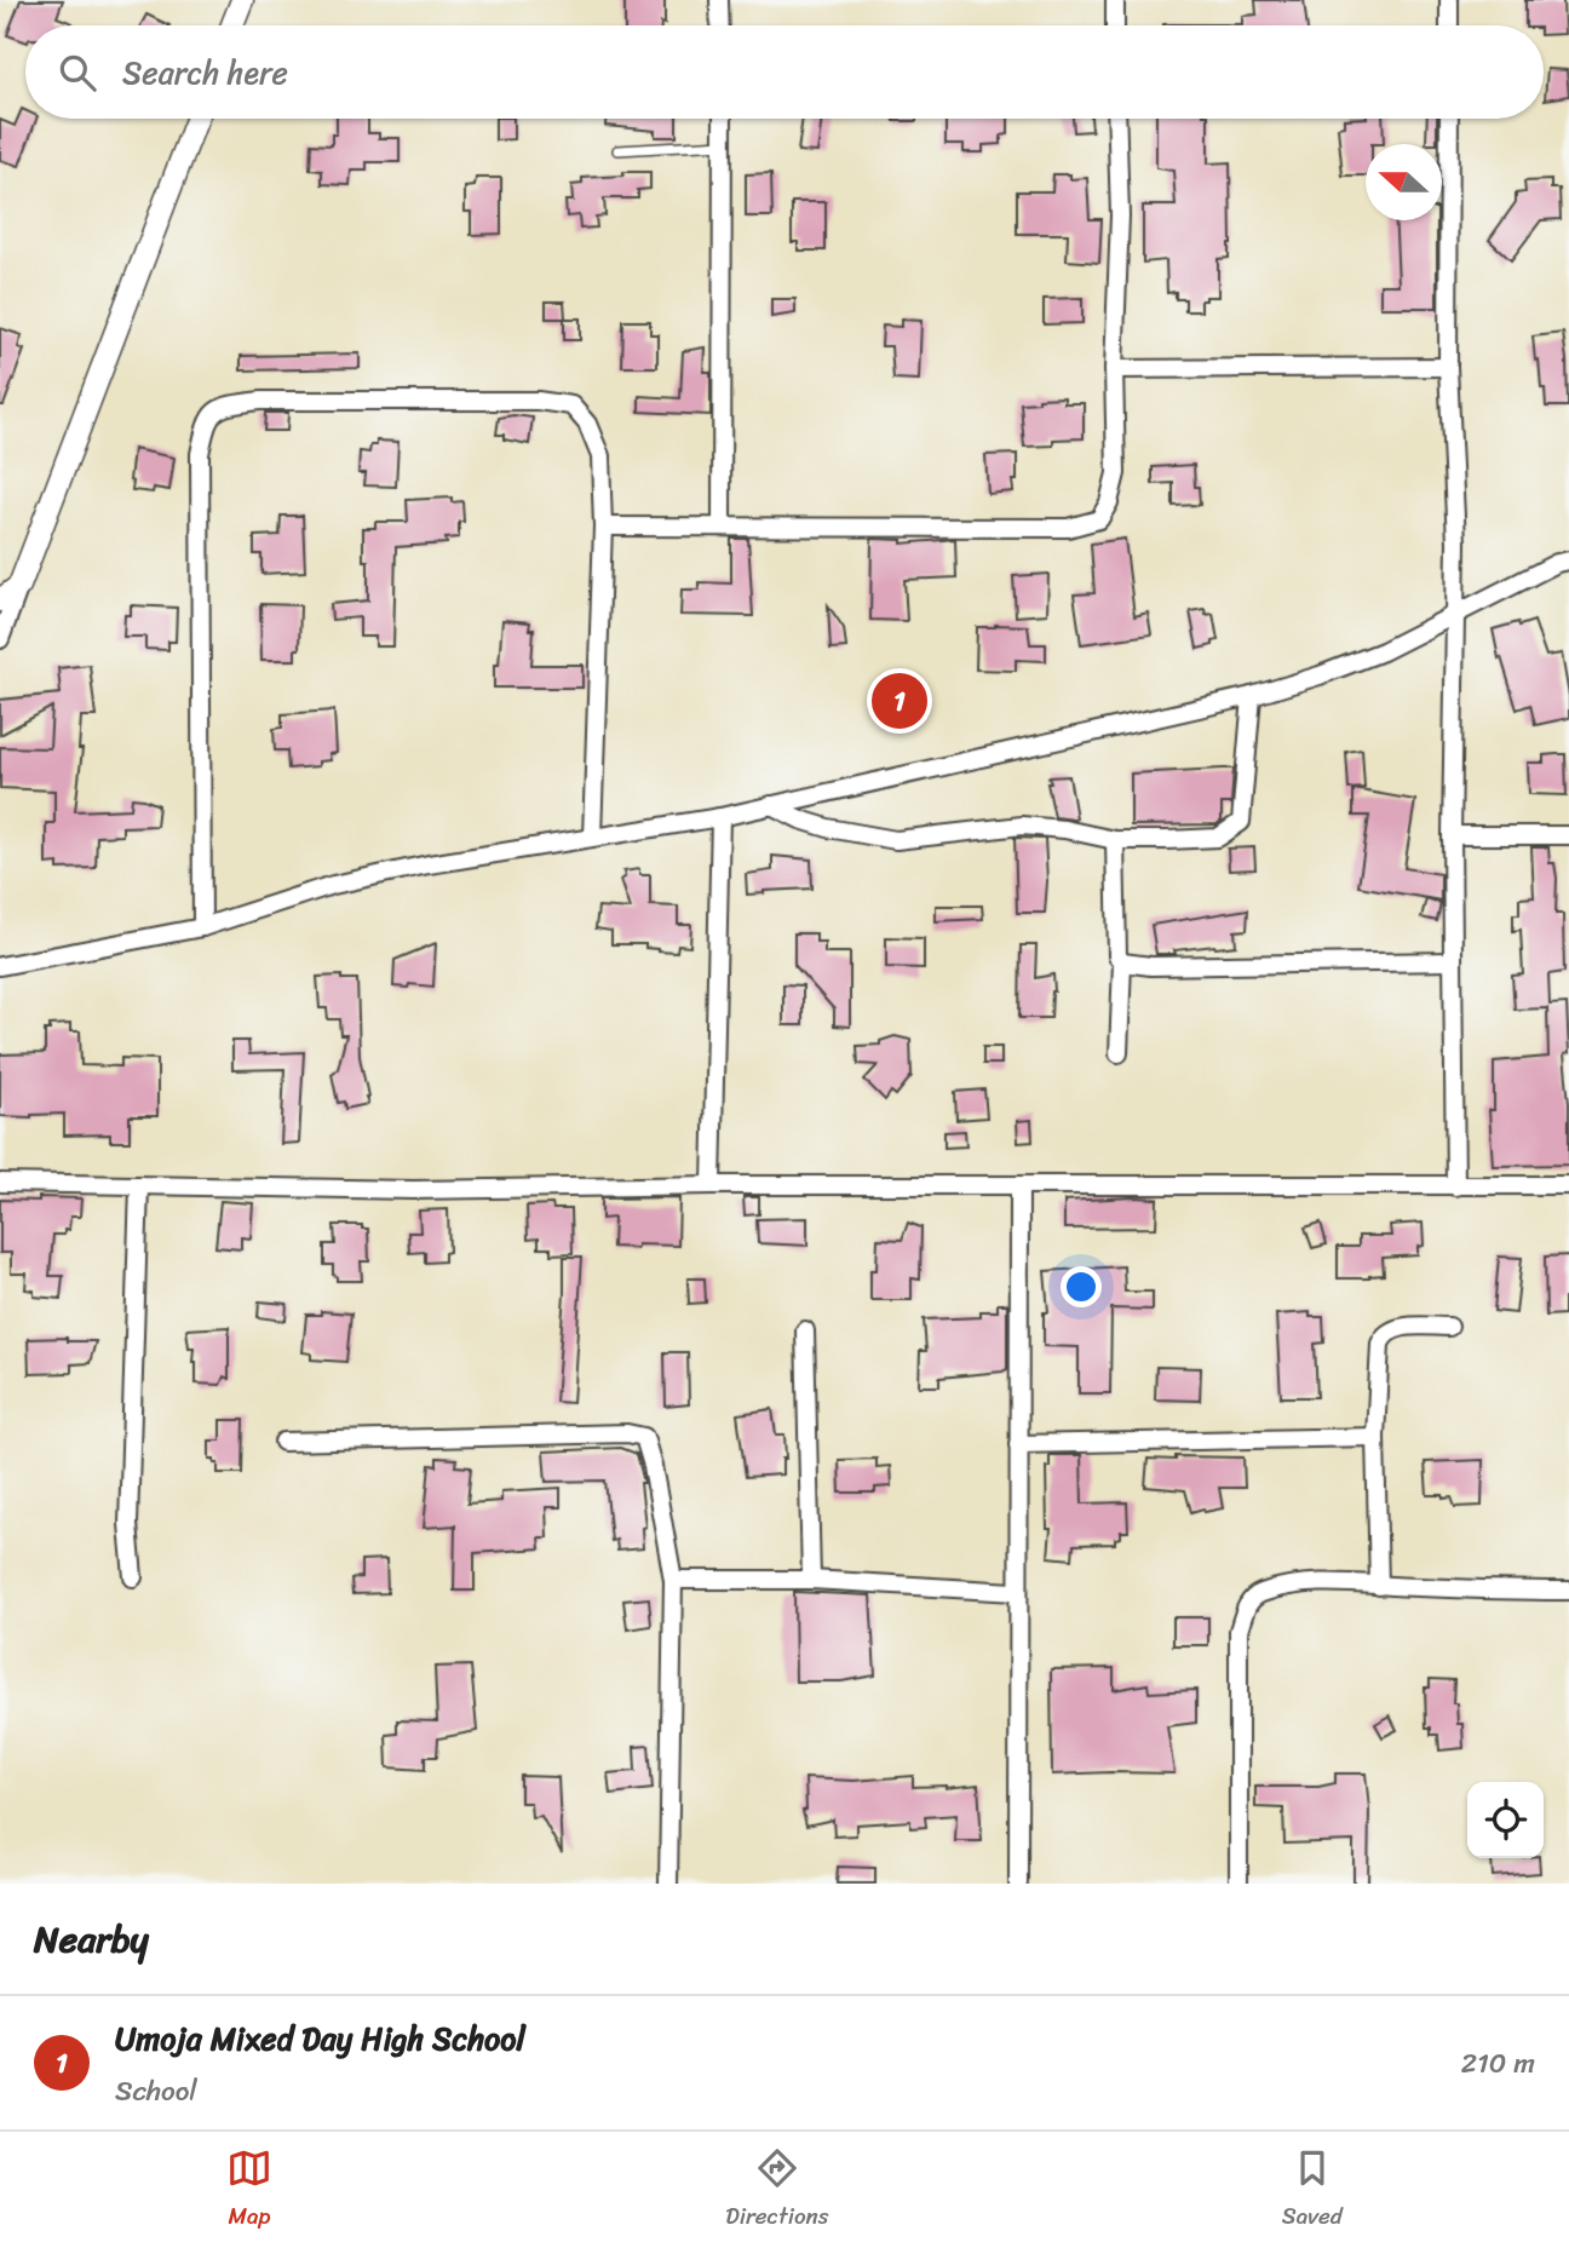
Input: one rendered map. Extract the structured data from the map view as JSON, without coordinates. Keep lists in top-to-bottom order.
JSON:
{
  "north": "left",
  "page": {
    "search": "Search here",
    "pins": "1",
    "heading": "Nearby",
    "list": [
      {
        "mark": "1",
        "name": "Umoja Mixed Day High School",
        "note": "School",
        "value": "210 m"
      }
    ],
    "nav": ["Map", "Directions", "Saved"]
  }
}
